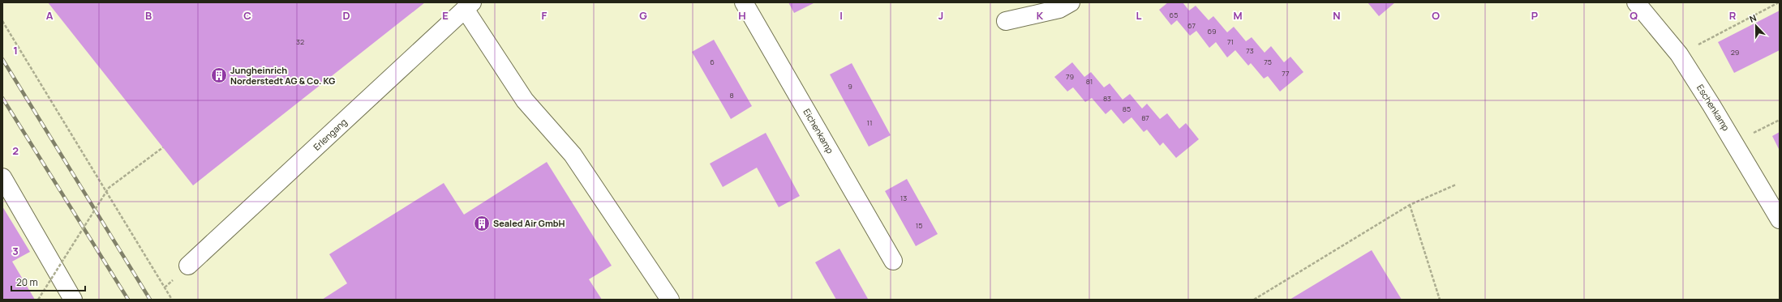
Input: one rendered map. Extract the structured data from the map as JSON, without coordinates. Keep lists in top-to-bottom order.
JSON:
{
  "streets": {
    "street": ["Eschenkamp", "Eichenkamp", "Erlengang"]
  },
  "places": {
    "building": ["Jungheinrich Norderstedt AG & Co. KG", "Sealed Air GmbH"]
  },
  "house_numbers": [
    "65",
    "67",
    "69",
    "32",
    "71",
    "73",
    "29",
    "6",
    "75",
    "77",
    "79",
    "81",
    "9",
    "8",
    "83",
    "85",
    "87",
    "11",
    "13",
    "15"
  ],
  "scale_bar": "20 m",
  "north": "top",
  "grid": {
    "columns": [
      "A",
      "B",
      "C",
      "D",
      "E",
      "F",
      "G",
      "H",
      "I",
      "J",
      "K",
      "L",
      "M",
      "N",
      "O",
      "P",
      "Q",
      "R"
    ],
    "rows": ["1", "2", "3"]
  }
}
